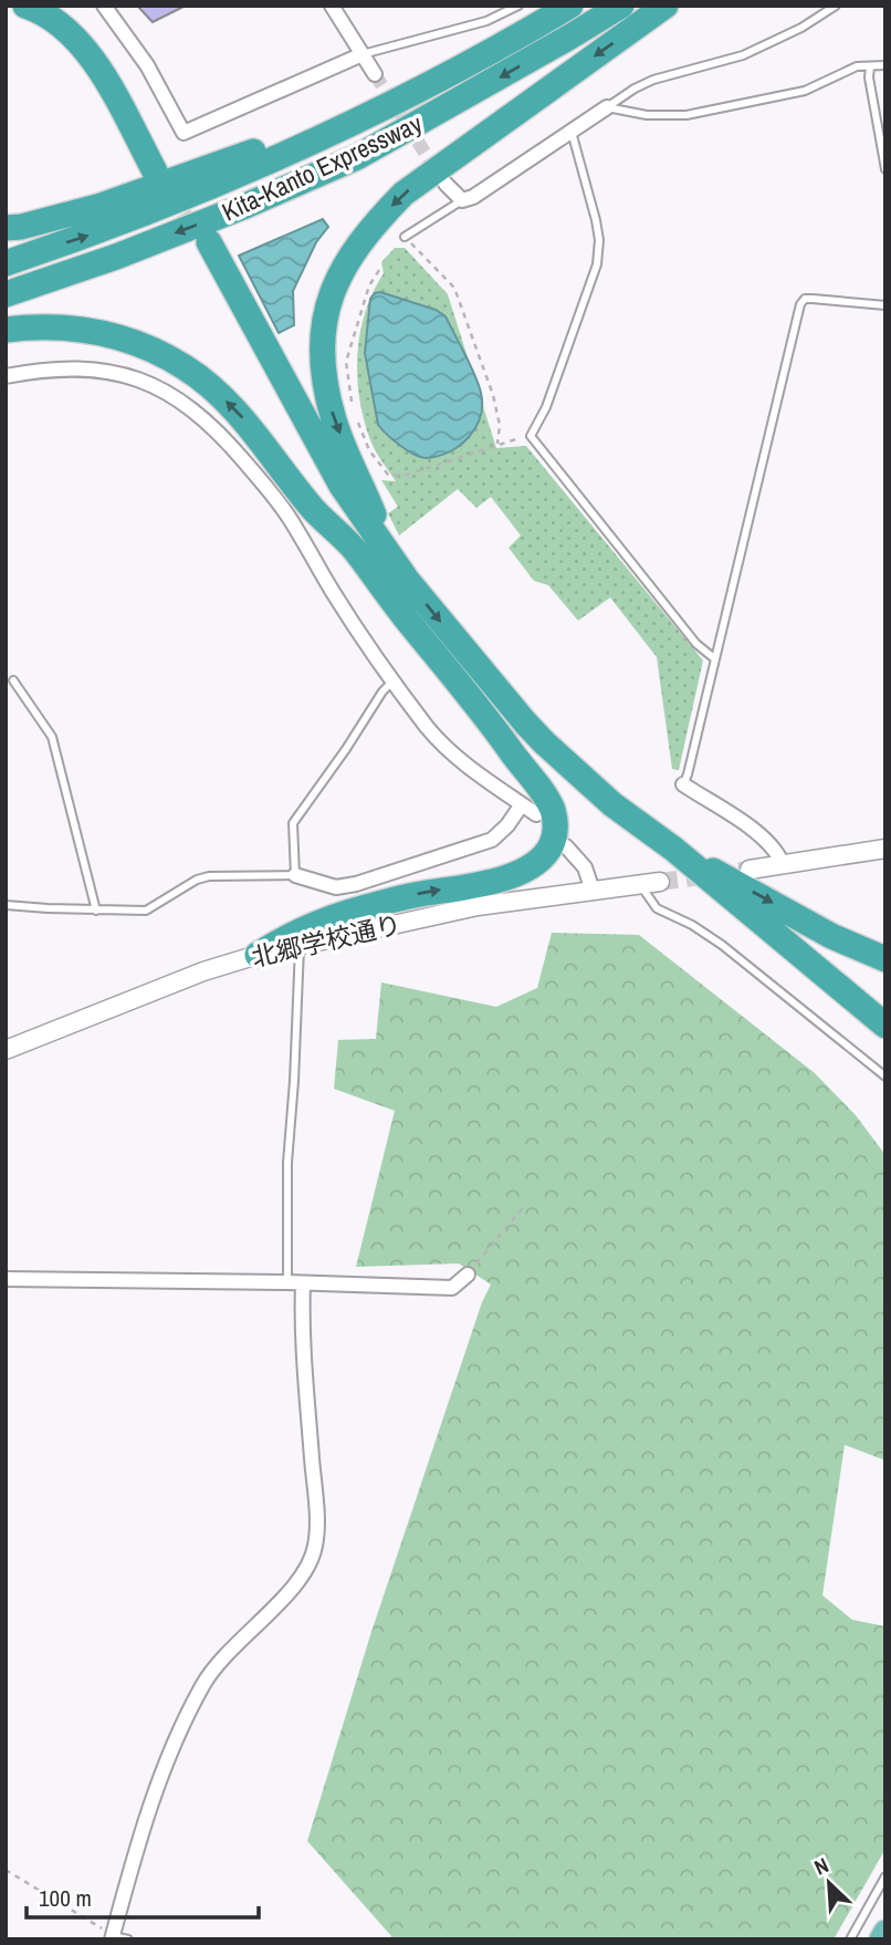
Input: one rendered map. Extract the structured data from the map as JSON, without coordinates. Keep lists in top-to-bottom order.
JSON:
{
  "streets": {
    "highway": ["Kita-Kanto Expressway"],
    "street": ["北郷学校通り"]
  },
  "scale_bar": "100 m",
  "north": "top left"
}
